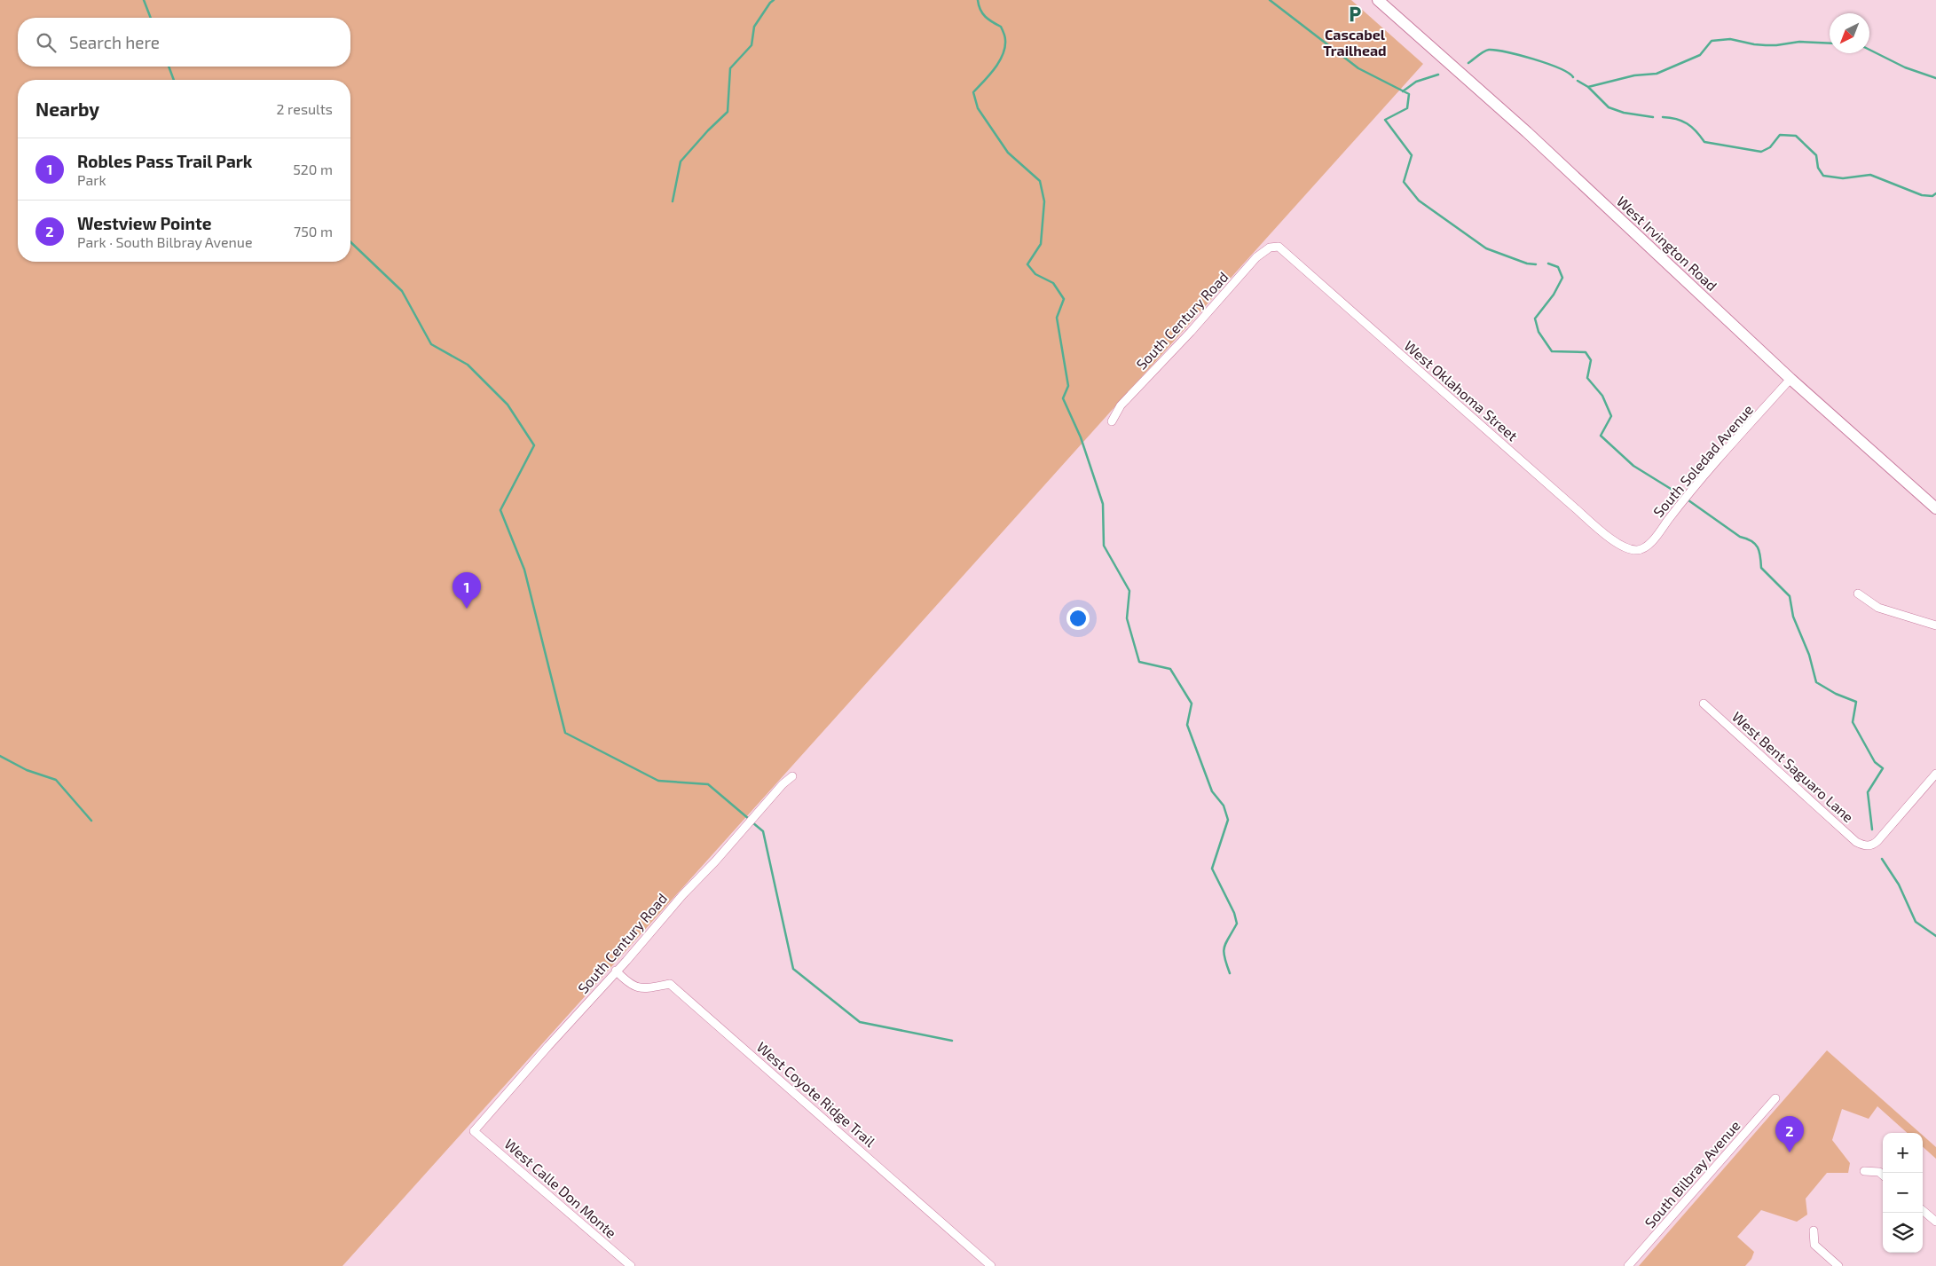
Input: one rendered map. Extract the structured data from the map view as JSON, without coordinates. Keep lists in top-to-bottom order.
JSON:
{
  "streets": {
    "main road": ["West Irvington Road"],
    "street": [
      "South Century Road",
      "West Oklahoma Street",
      "South Soledad Avenue",
      "West Bent Saguaro Lane",
      "West Coyote Ridge Trail",
      "South Bilbray Avenue",
      "West Calle Don Monte"
    ]
  },
  "crossings": [
    ["West Irvington Road", "South Soledad Avenue"],
    ["South Century Road", "West Oklahoma Street"],
    ["South Century Road", "West Coyote Ridge Trail"],
    ["South Century Road", "West Calle Don Monte"],
    ["West Oklahoma Street", "South Soledad Avenue"]
  ],
  "places": {
    "parking": ["Cascabel Trailhead"]
  },
  "north": "bottom left",
  "page": {
    "search": "Search here",
    "heading": ["Nearby", "2 results"],
    "list": [
      {
        "mark": "1",
        "name": "Robles Pass Trail Park",
        "note": "Park",
        "value": "520 m"
      },
      {
        "mark": "2",
        "name": "Westview Pointe",
        "note": "Park · South Bilbray Avenue",
        "value": "750 m"
      }
    ],
    "pins": ["1", "2"],
    "map_buttons": ["+", "−"]
  }
}
